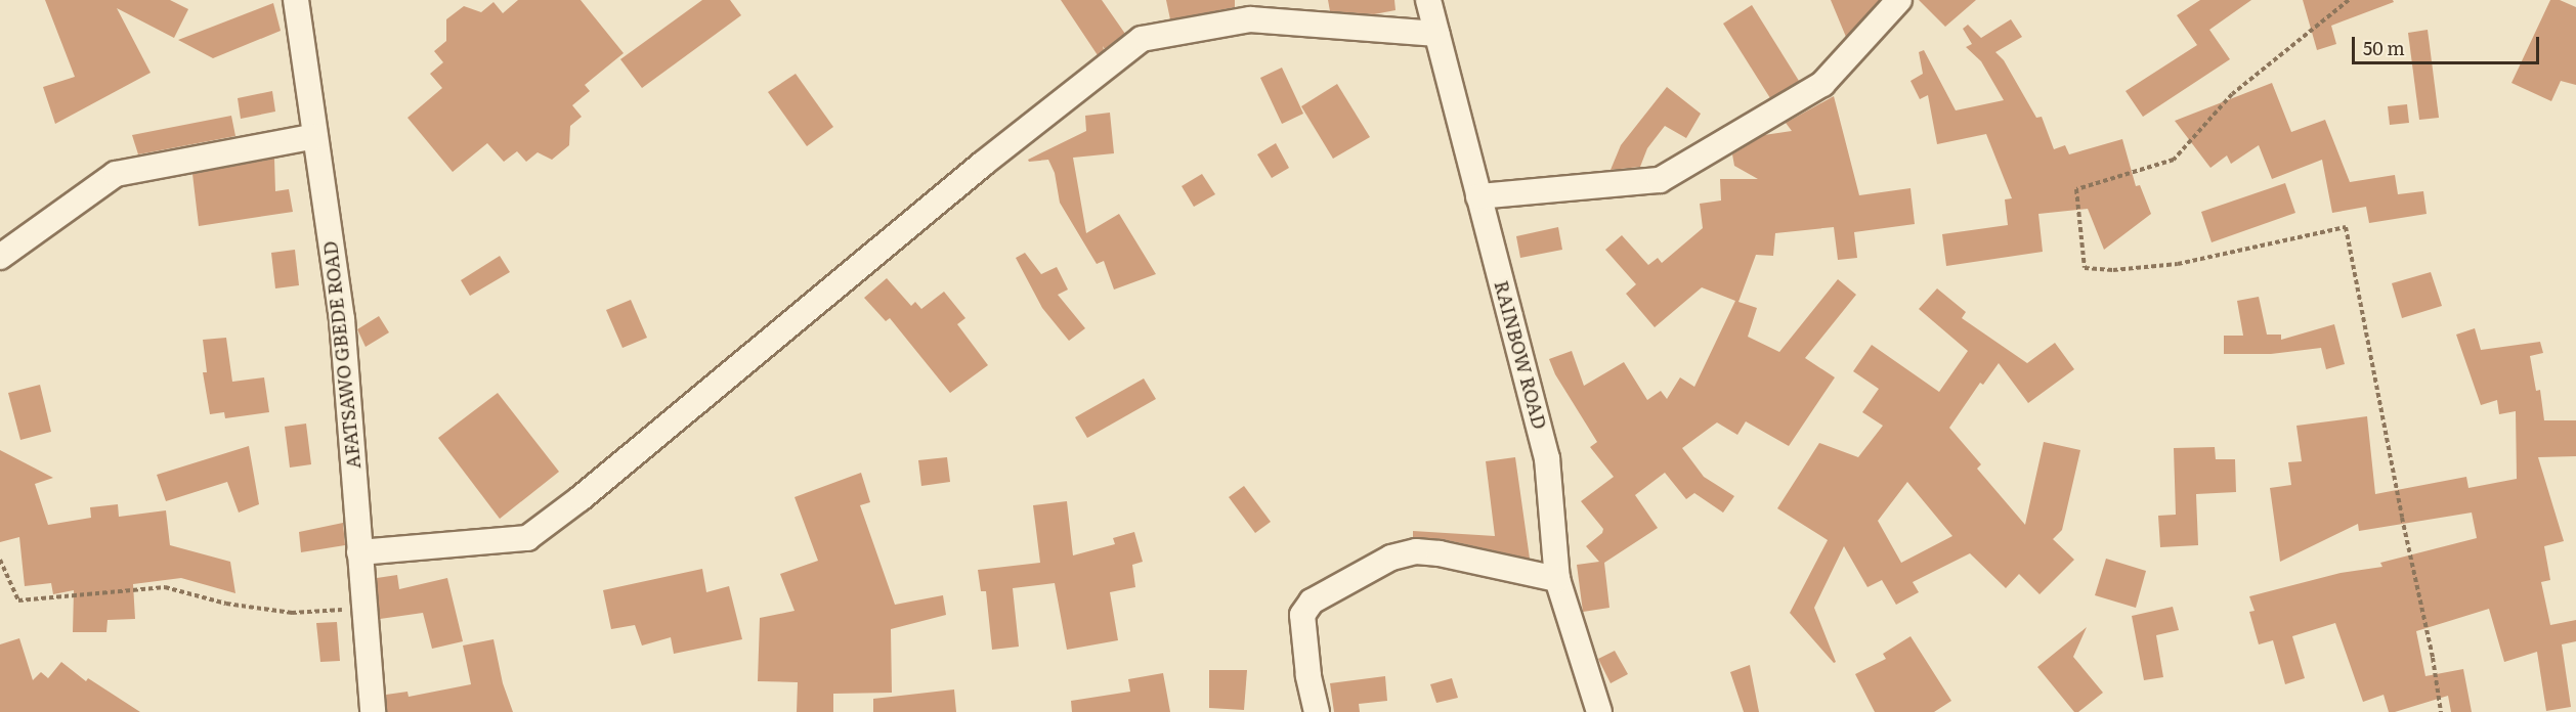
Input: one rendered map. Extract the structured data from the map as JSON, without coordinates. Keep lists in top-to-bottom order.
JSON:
{
  "streets": {
    "street": ["AFATSAWO GBEDE ROAD", "RAINBOW ROAD"]
  },
  "scale_bar": "50 m"
}
